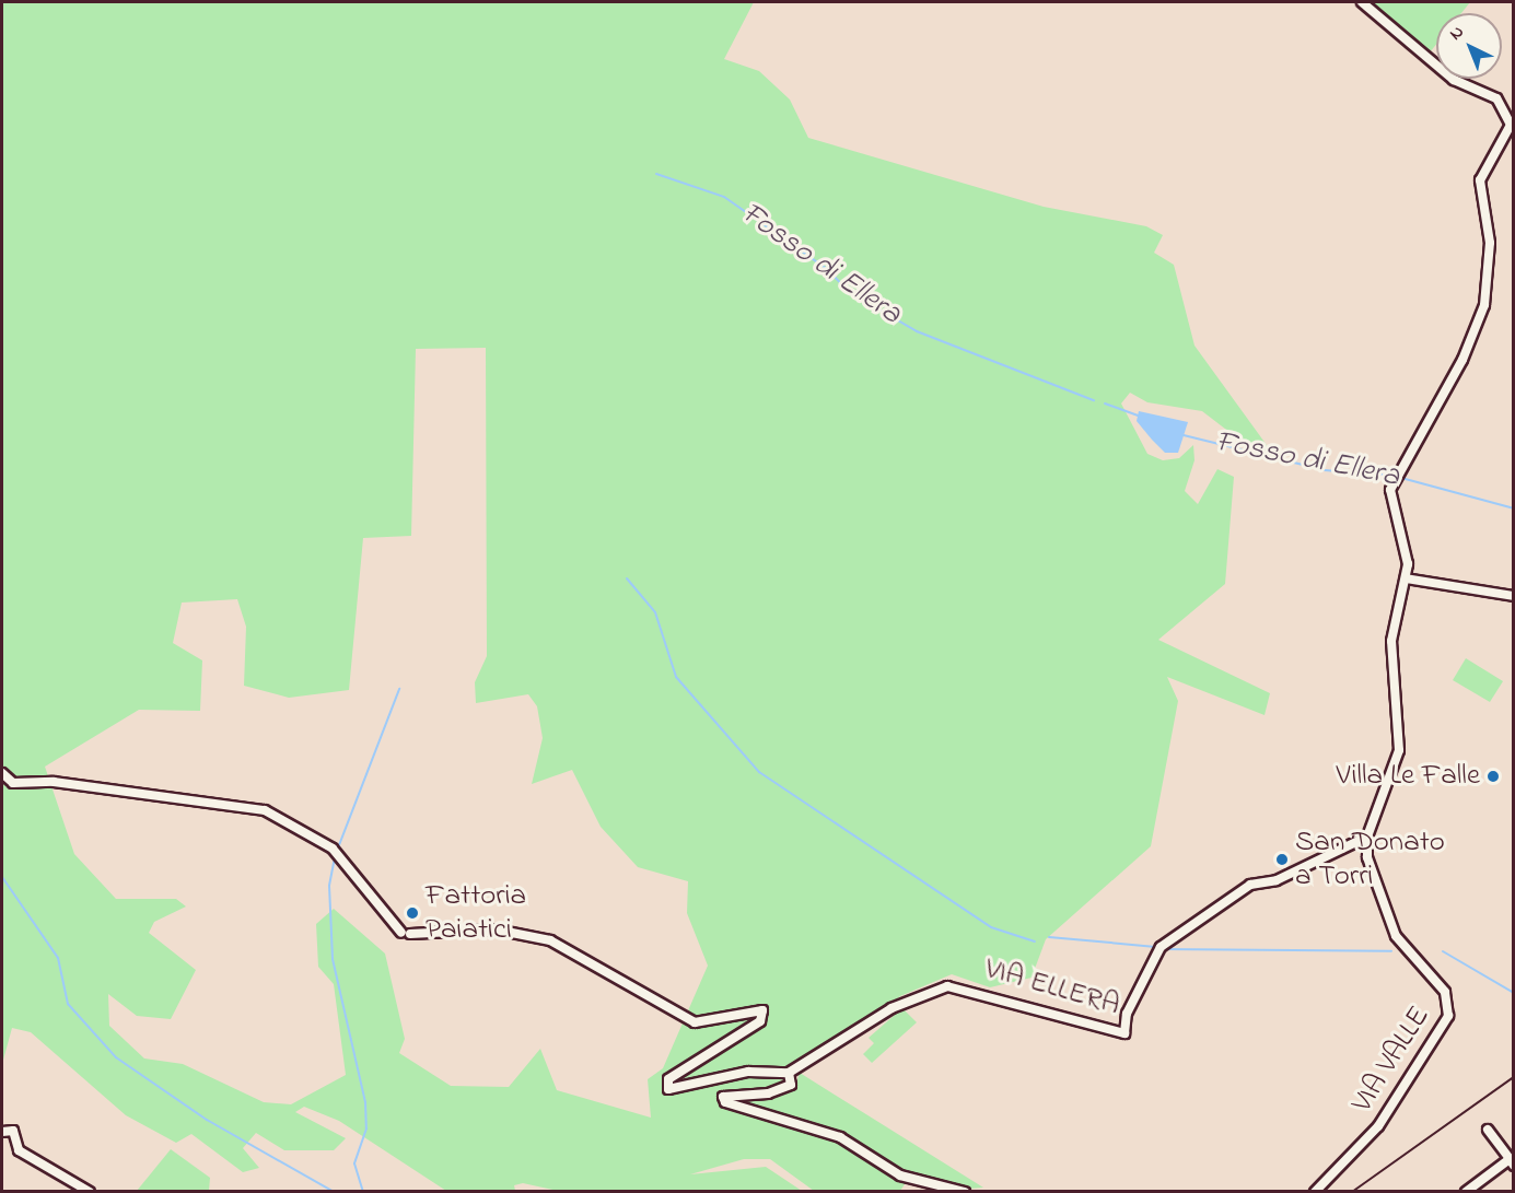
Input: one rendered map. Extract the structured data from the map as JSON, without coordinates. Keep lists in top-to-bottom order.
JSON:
{
  "streets": {
    "street": ["VIA ELLERA", "VIA VALLE"]
  },
  "crossings": [
    ["VIA ELLERA", "VIA VALLE"]
  ],
  "water": ["Fosso di Ellera"],
  "places": ["Villa Le Falle", "San Donato a Torri", "Fattoria Paiatici"],
  "north": "top left"
}
